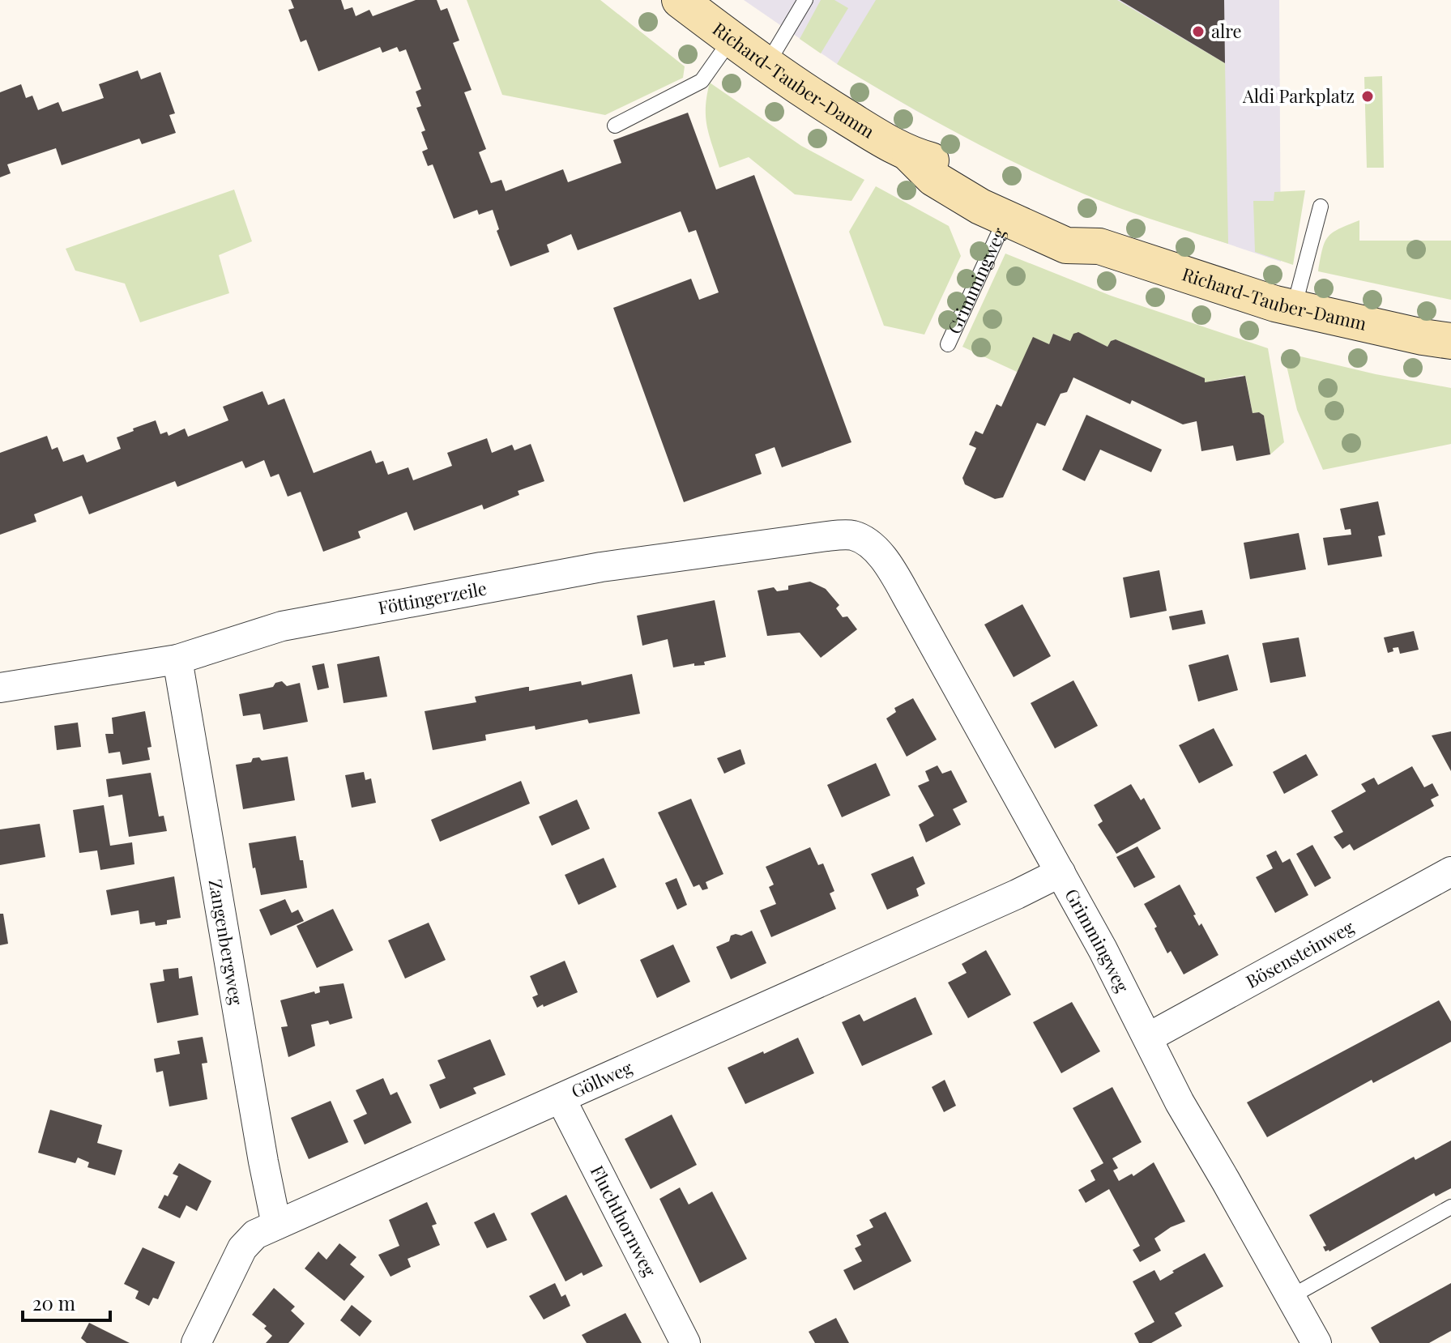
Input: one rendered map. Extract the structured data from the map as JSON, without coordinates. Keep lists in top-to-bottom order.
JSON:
{
  "streets": {
    "street": [
      "Richard-Tauber-Damm",
      "Grimmingweg",
      "Föttingerzeile",
      "Zangenbergweg",
      "Bösensteinweg",
      "Göllweg",
      "Fluchthornweg"
    ]
  },
  "crossings": [
    ["Richard-Tauber-Damm", "Grimmingweg"],
    ["Grimmingweg", "Föttingerzeile"],
    ["Grimmingweg", "Bösensteinweg"],
    ["Grimmingweg", "Göllweg"],
    ["Föttingerzeile", "Zangenbergweg"],
    ["Zangenbergweg", "Göllweg"],
    ["Göllweg", "Fluchthornweg"]
  ],
  "places": ["alre", "Aldi Parkplatz"],
  "scale_bar": "20 m"
}
